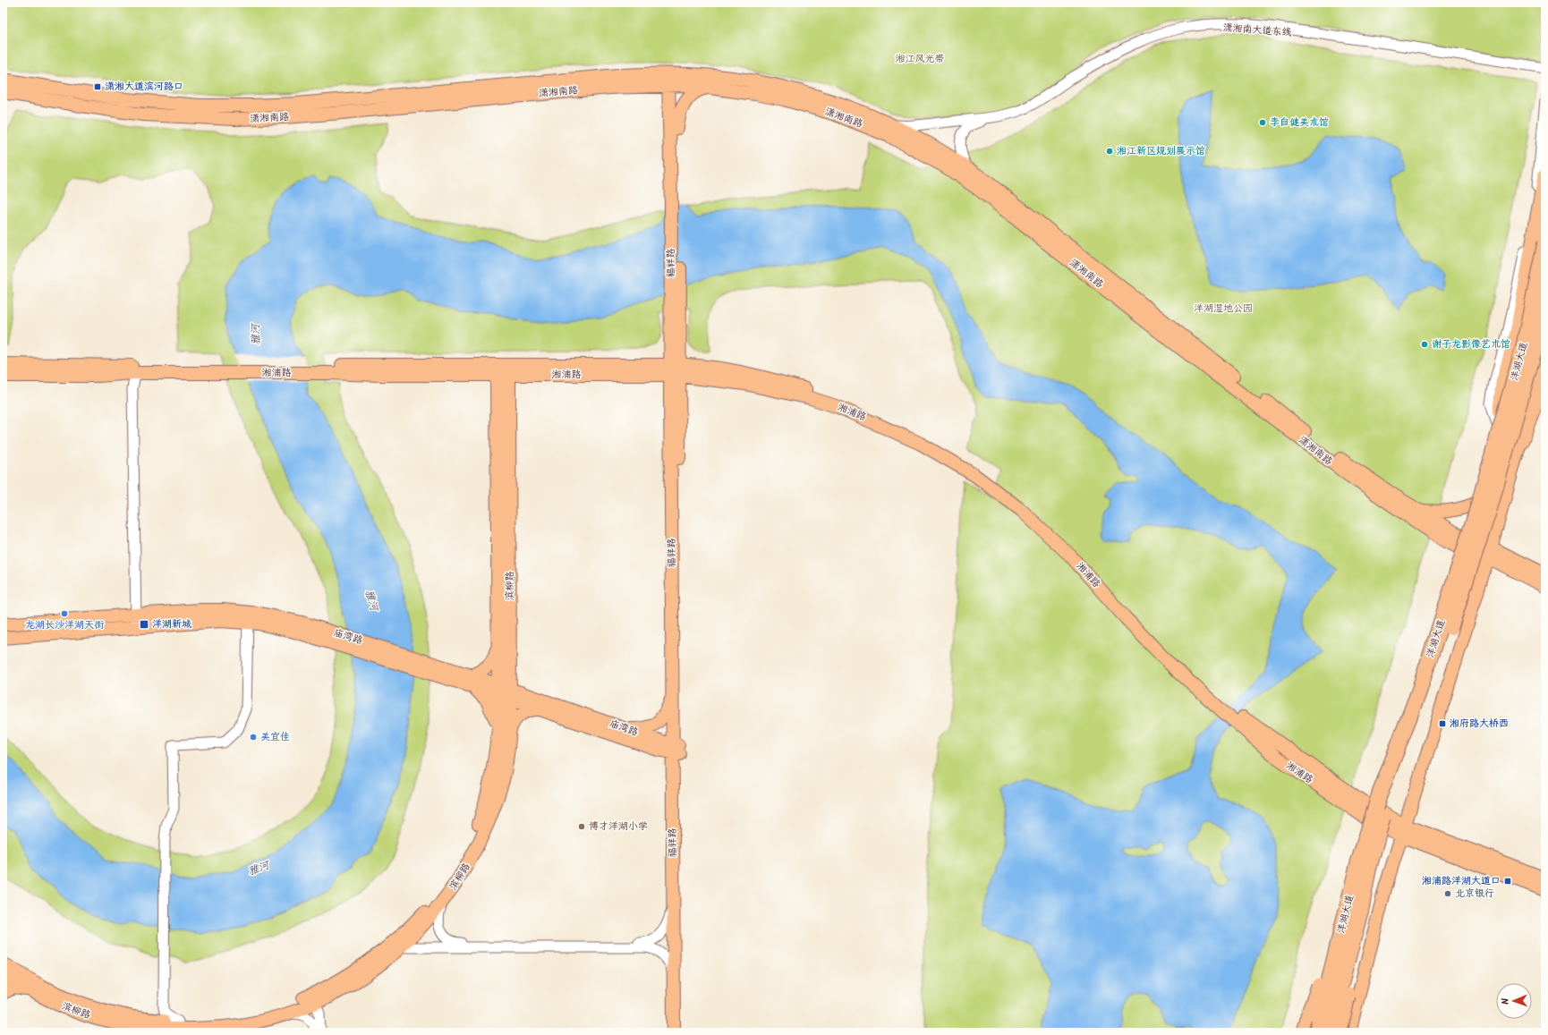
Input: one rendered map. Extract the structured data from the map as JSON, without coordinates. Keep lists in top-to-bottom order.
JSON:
{
  "streets": {
    "highway": ["洋湖大道"],
    "main road": [
      "潇湘南路",
      "福祥路",
      "湘浦路",
      "滨柳路",
      "庙湾路"
    ],
    "street": ["潇湘南大道东线"]
  },
  "crossings": [
    ["潇湘南大道东线", "潇湘南路"],
    ["潇湘南路", "福祥路"],
    ["福祥路", "湘浦路"],
    ["福祥路", "庙湾路"],
    ["湘浦路", "滨柳路"],
    ["滨柳路", "庙湾路"]
  ],
  "water": ["雅河"],
  "parks": ["湘江风光带", "洋湖湿地公园"],
  "places": {
    "transit": [
      "潇湘大道滨河路口",
      "洋湖新城",
      "湘府路大桥西",
      "湘浦路洋湖大道口"
    ],
    "other": [
      "李自健美术馆",
      "湘江新区规划展示馆",
      "谢子龙影像艺术馆",
      "龙湖长沙洋湖天街",
      "美宜佳",
      "博才洋湖小学",
      "北京银行"
    ]
  },
  "north": "left"
}
